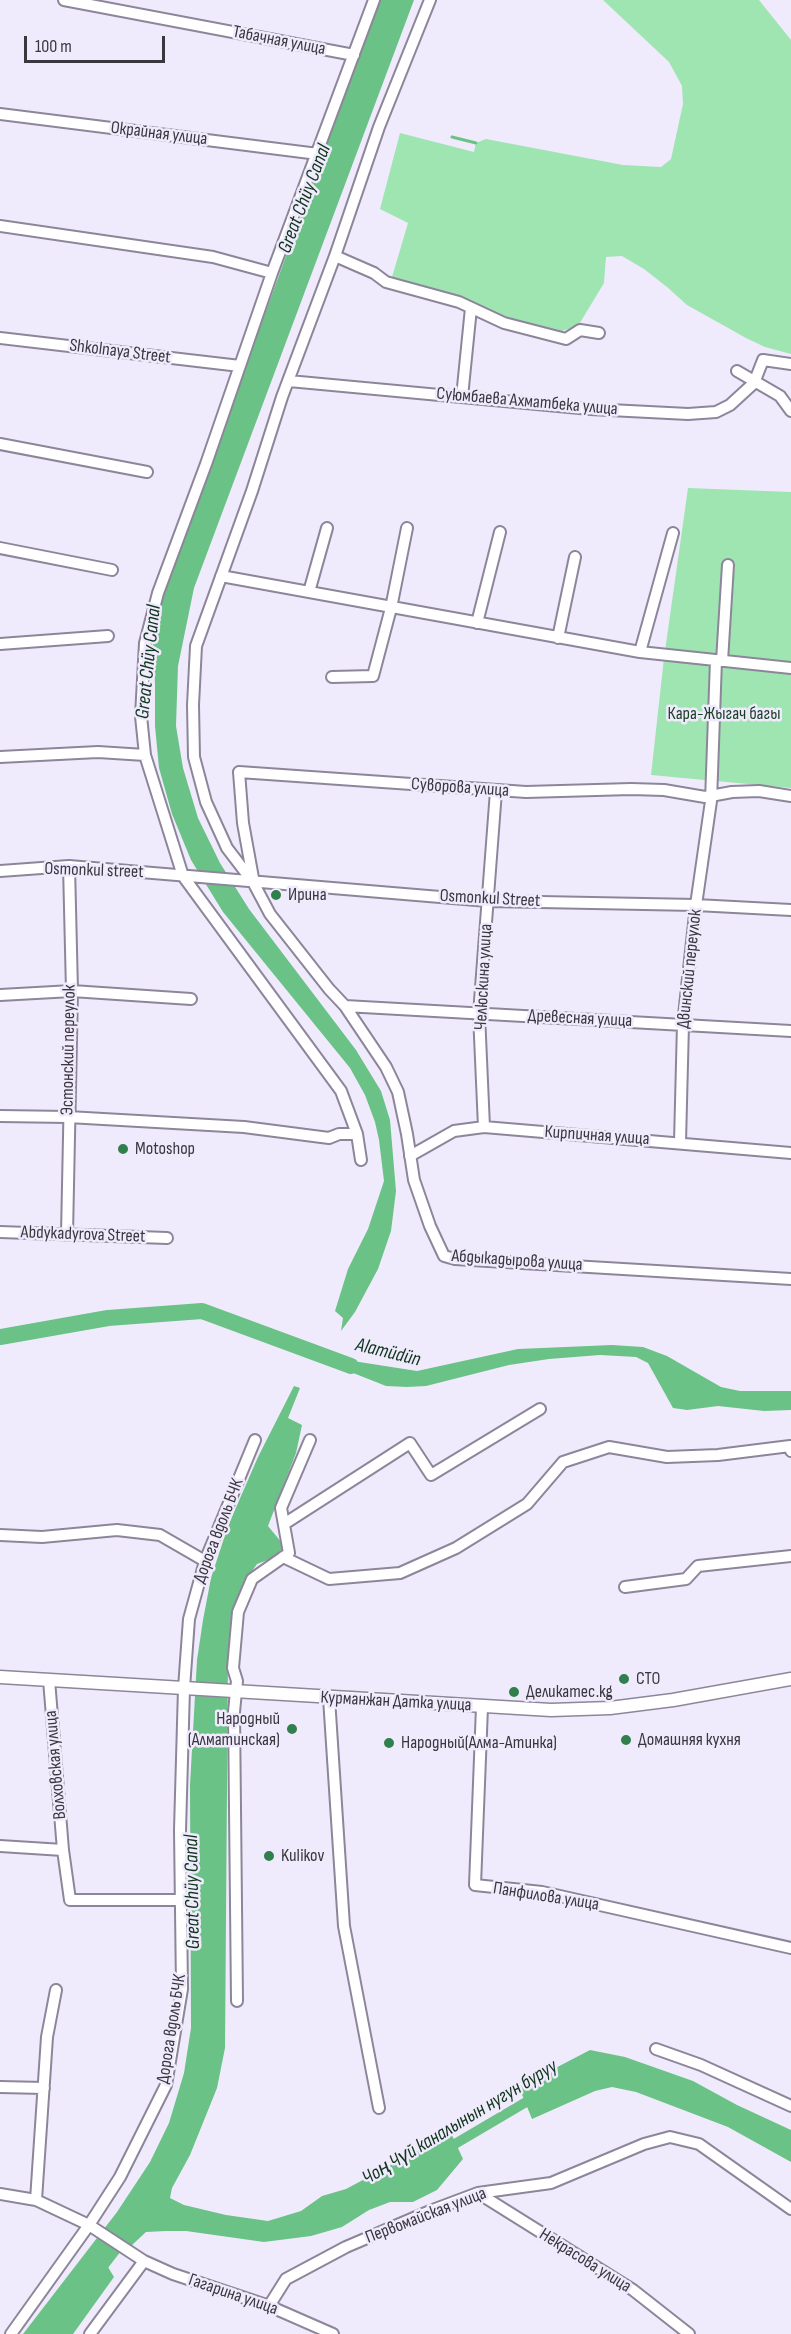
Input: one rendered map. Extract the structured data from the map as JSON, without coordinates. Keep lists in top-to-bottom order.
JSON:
{
  "streets": {
    "main road": ["Курманжан Датка улица"],
    "street": [
      "Табачная улица",
      "Окрайная улица",
      "Shkolnaya Street",
      "Суюмбаева Ахматбека улица",
      "Суворова улица",
      "Osmonkul street",
      "Osmonkul Street",
      "Двинский переулок",
      "Челюскина улица",
      "Древесная улица",
      "Эстонский переулок",
      "Кирпичная улица",
      "Abdykadyrova Street",
      "Абдыкадырова улица",
      "Дорога вдоль БЧК",
      "Волховская улица",
      "Панфилова улица",
      "Первомайская улица",
      "Некрасова улица",
      "Гагарина улица"
    ]
  },
  "crossings": [
    ["Суворова улица", "Osmonkul Street"],
    ["Суворова улица", "Двинский переулок"],
    ["Суворова улица", "Челюскина улица"],
    ["Суворова улица", "Абдыкадырова улица"],
    ["Osmonkul street", "Osmonkul Street"],
    ["Osmonkul street", "Эстонский переулок"],
    ["Osmonkul Street", "Двинский переулок"],
    ["Osmonkul Street", "Челюскина улица"],
    ["Osmonkul Street", "Абдыкадырова улица"],
    ["Двинский переулок", "Древесная улица"],
    ["Двинский переулок", "Кирпичная улица"],
    ["Челюскина улица", "Древесная улица"],
    ["Челюскина улица", "Кирпичная улица"],
    ["Древесная улица", "Абдыкадырова улица"],
    ["Эстонский переулок", "Abdykadyrova Street"],
    ["Кирпичная улица", "Абдыкадырова улица"],
    ["Дорога вдоль БЧК", "Курманжан Датка улица"],
    ["Дорога вдоль БЧК", "Волховская улица"],
    ["Дорога вдоль БЧК", "Гагарина улица"],
    ["Курманжан Датка улица", "Волховская улица"],
    ["Курманжан Датка улица", "Панфилова улица"],
    ["Первомайская улица", "Некрасова улица"],
    ["Первомайская улица", "Гагарина улица"]
  ],
  "water": ["Great Chüy Canal", "Alamüdün", "Чоң Чүй каналынын нугун буруу"],
  "parks": ["Кара-Жыгач багы"],
  "places": [
    "Ирина",
    "Motoshop",
    "СТО",
    "Деликатес.kg",
    "Народный (Алматинская)",
    "Домашняя кухня",
    "Народный(Алма-Атинка)",
    "Kulikov"
  ],
  "scale_bar": "100 m"
}
